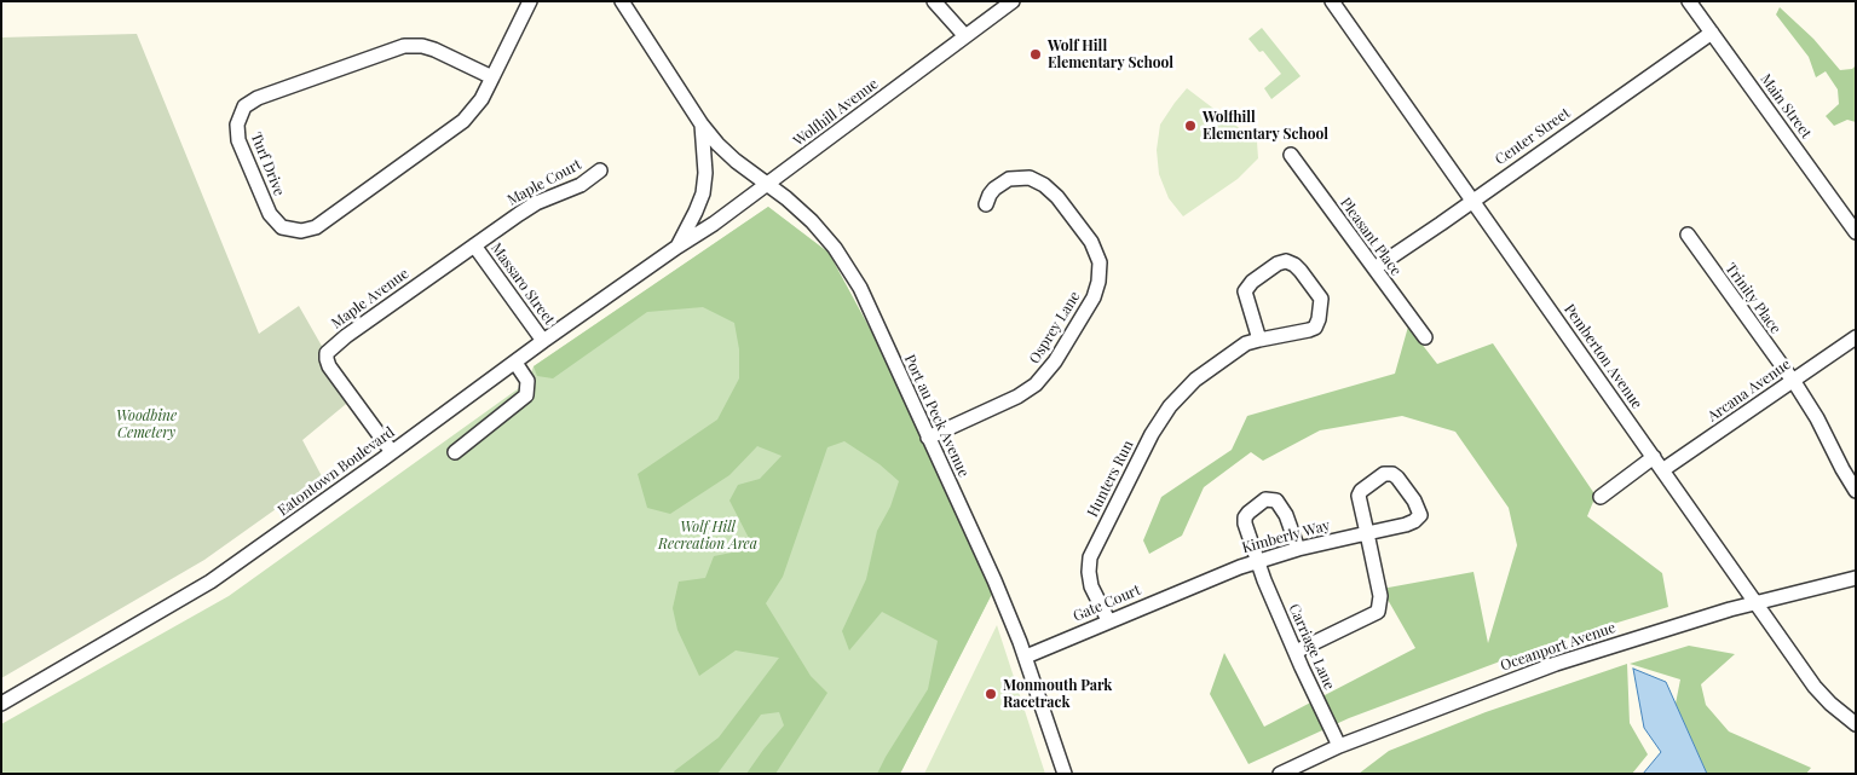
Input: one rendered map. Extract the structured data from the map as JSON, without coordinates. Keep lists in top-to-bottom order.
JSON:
{
  "streets": {
    "street": [
      "Main Street",
      "Wolfhill Avenue",
      "Center Street",
      "Turf Drive",
      "Maple Court",
      "Pleasant Place",
      "Massaro Street",
      "Maple Avenue",
      "Trinity Place",
      "Osprey Lane",
      "Pemberton Avenue",
      "Arcana Avenue",
      "Port au Peck Avenue",
      "Eatontown Boulevard",
      "Hunters Run",
      "Kimberly Way",
      "Gate Court",
      "Carriage Lane",
      "Oceanport Avenue"
    ]
  },
  "crossings": [
    ["Main Street", "Center Street"],
    ["Wolfhill Avenue", "Port au Peck Avenue"],
    ["Wolfhill Avenue", "Eatontown Boulevard"],
    ["Center Street", "Pleasant Place"],
    ["Center Street", "Pemberton Avenue"],
    ["Maple Court", "Massaro Street"],
    ["Maple Court", "Maple Avenue"],
    ["Massaro Street", "Maple Avenue"],
    ["Massaro Street", "Eatontown Boulevard"],
    ["Maple Avenue", "Eatontown Boulevard"],
    ["Trinity Place", "Arcana Avenue"],
    ["Osprey Lane", "Port au Peck Avenue"],
    ["Pemberton Avenue", "Arcana Avenue"],
    ["Pemberton Avenue", "Oceanport Avenue"],
    ["Port au Peck Avenue", "Gate Court"],
    ["Hunters Run", "Gate Court"],
    ["Kimberly Way", "Gate Court"],
    ["Kimberly Way", "Carriage Lane"],
    ["Carriage Lane", "Oceanport Avenue"]
  ],
  "parks": ["Woodbine Cemetery", "Wolf Hill Recreation Area"],
  "places": ["Wolf Hill Elementary School", "Wolfhill Elementary School", "Monmouth Park Racetrack"]
}
